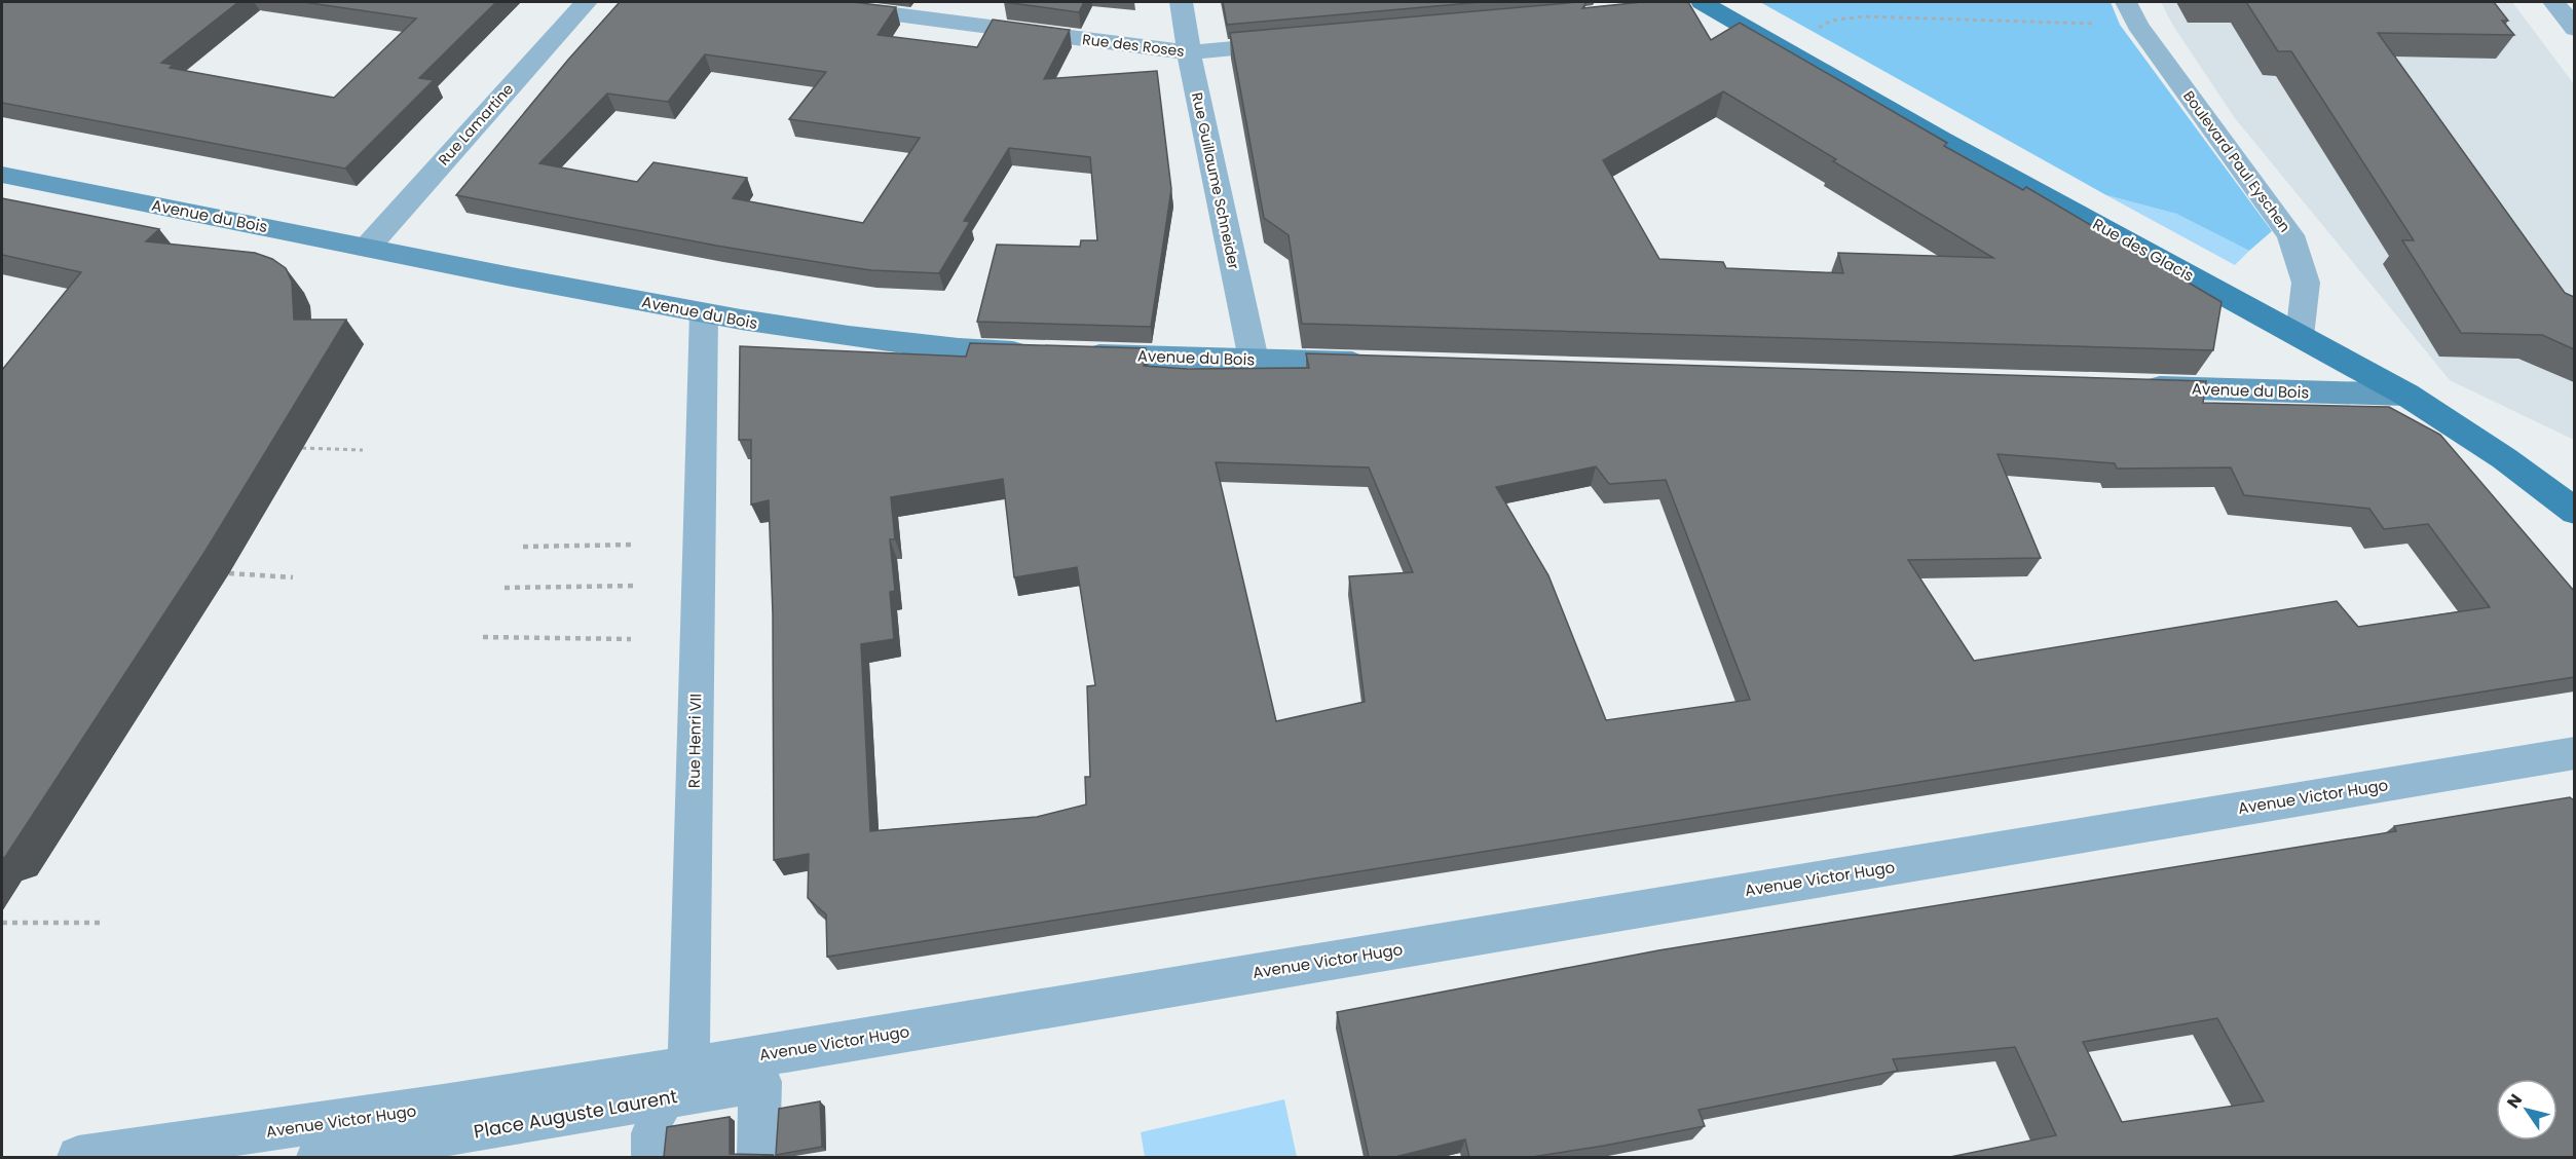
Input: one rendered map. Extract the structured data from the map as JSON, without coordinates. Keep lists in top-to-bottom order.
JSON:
{
  "streets": {
    "main road": ["Avenue du Bois", "Rue des Glacis"],
    "street": [
      "Rue des Roses",
      "Rue Lamartine",
      "Boulevard Paul Eyschen",
      "Rue Guillaume Schneider",
      "Rue Henri VII",
      "Avenue Victor Hugo",
      "Place Auguste Laurent"
    ]
  },
  "crossings": [
    ["Rue des Roses", "Rue Guillaume Schneider"],
    ["Rue Lamartine", "Avenue du Bois"],
    ["Boulevard Paul Eyschen", "Rue des Glacis"],
    ["Rue Guillaume Schneider", "Avenue du Bois"],
    ["Avenue du Bois", "Rue des Glacis"],
    ["Avenue du Bois", "Rue Henri VII"],
    ["Rue Henri VII", "Avenue Victor Hugo"],
    ["Rue Henri VII", "Place Auguste Laurent"],
    ["Avenue Victor Hugo", "Place Auguste Laurent"]
  ],
  "north": "top left"
}
